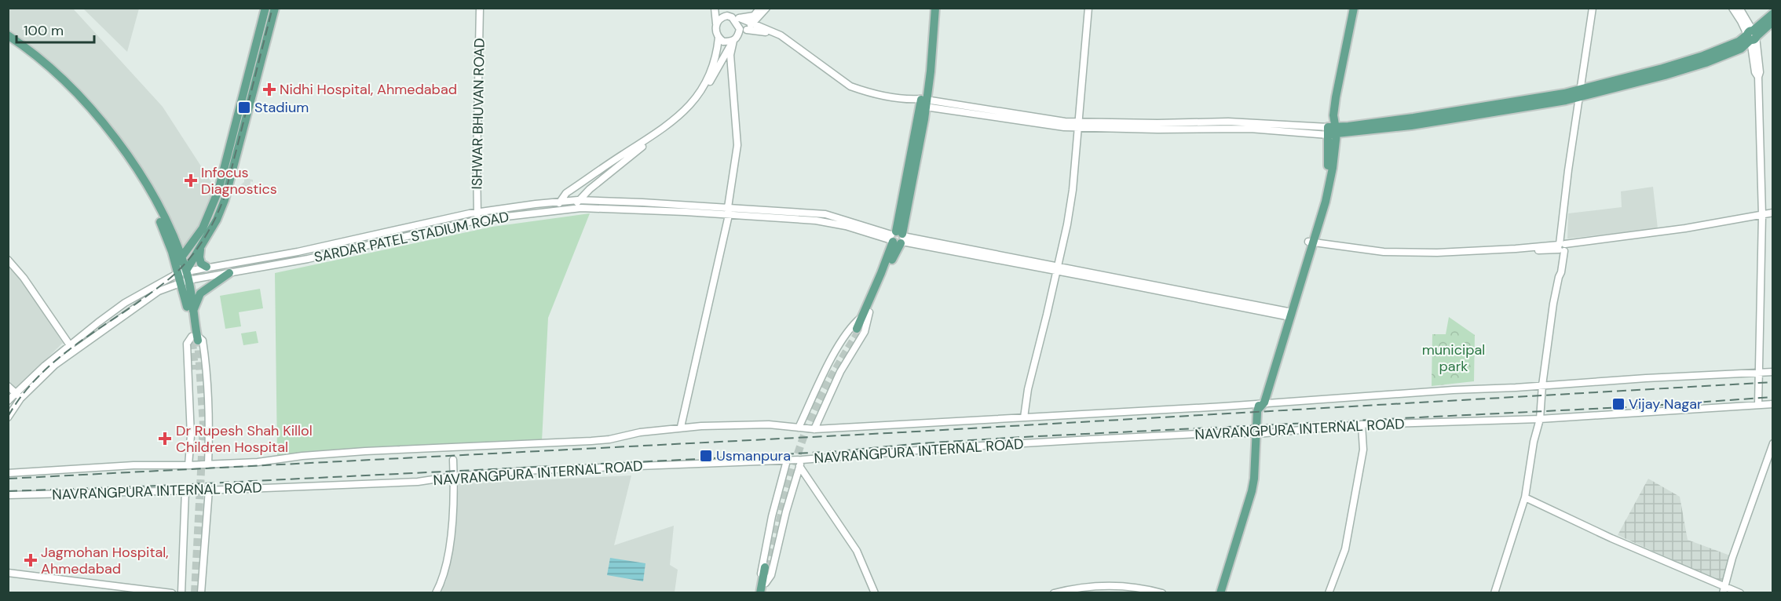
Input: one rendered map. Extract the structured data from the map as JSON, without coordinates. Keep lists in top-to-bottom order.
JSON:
{
  "streets": {
    "street": ["ISHWAR BHUVAN ROAD", "SARDAR PATEL STADIUM ROAD", "NAVRANGPURA INTERNAL ROAD"]
  },
  "crossings": [
    ["ISHWAR BHUVAN ROAD", "SARDAR PATEL STADIUM ROAD"]
  ],
  "parks": ["municipal park"],
  "places": {
    "health": [
      "Nidhi Hospital, Ahmedabad",
      "Infocus Diagnostics",
      "Dr Rupesh Shah Killol Children Hospital",
      "Jagmohan Hospital, Ahmedabad"
    ],
    "transit": ["Stadium", "Vijay Nagar", "Usmanpura"]
  },
  "scale_bar": "100 m"
}
